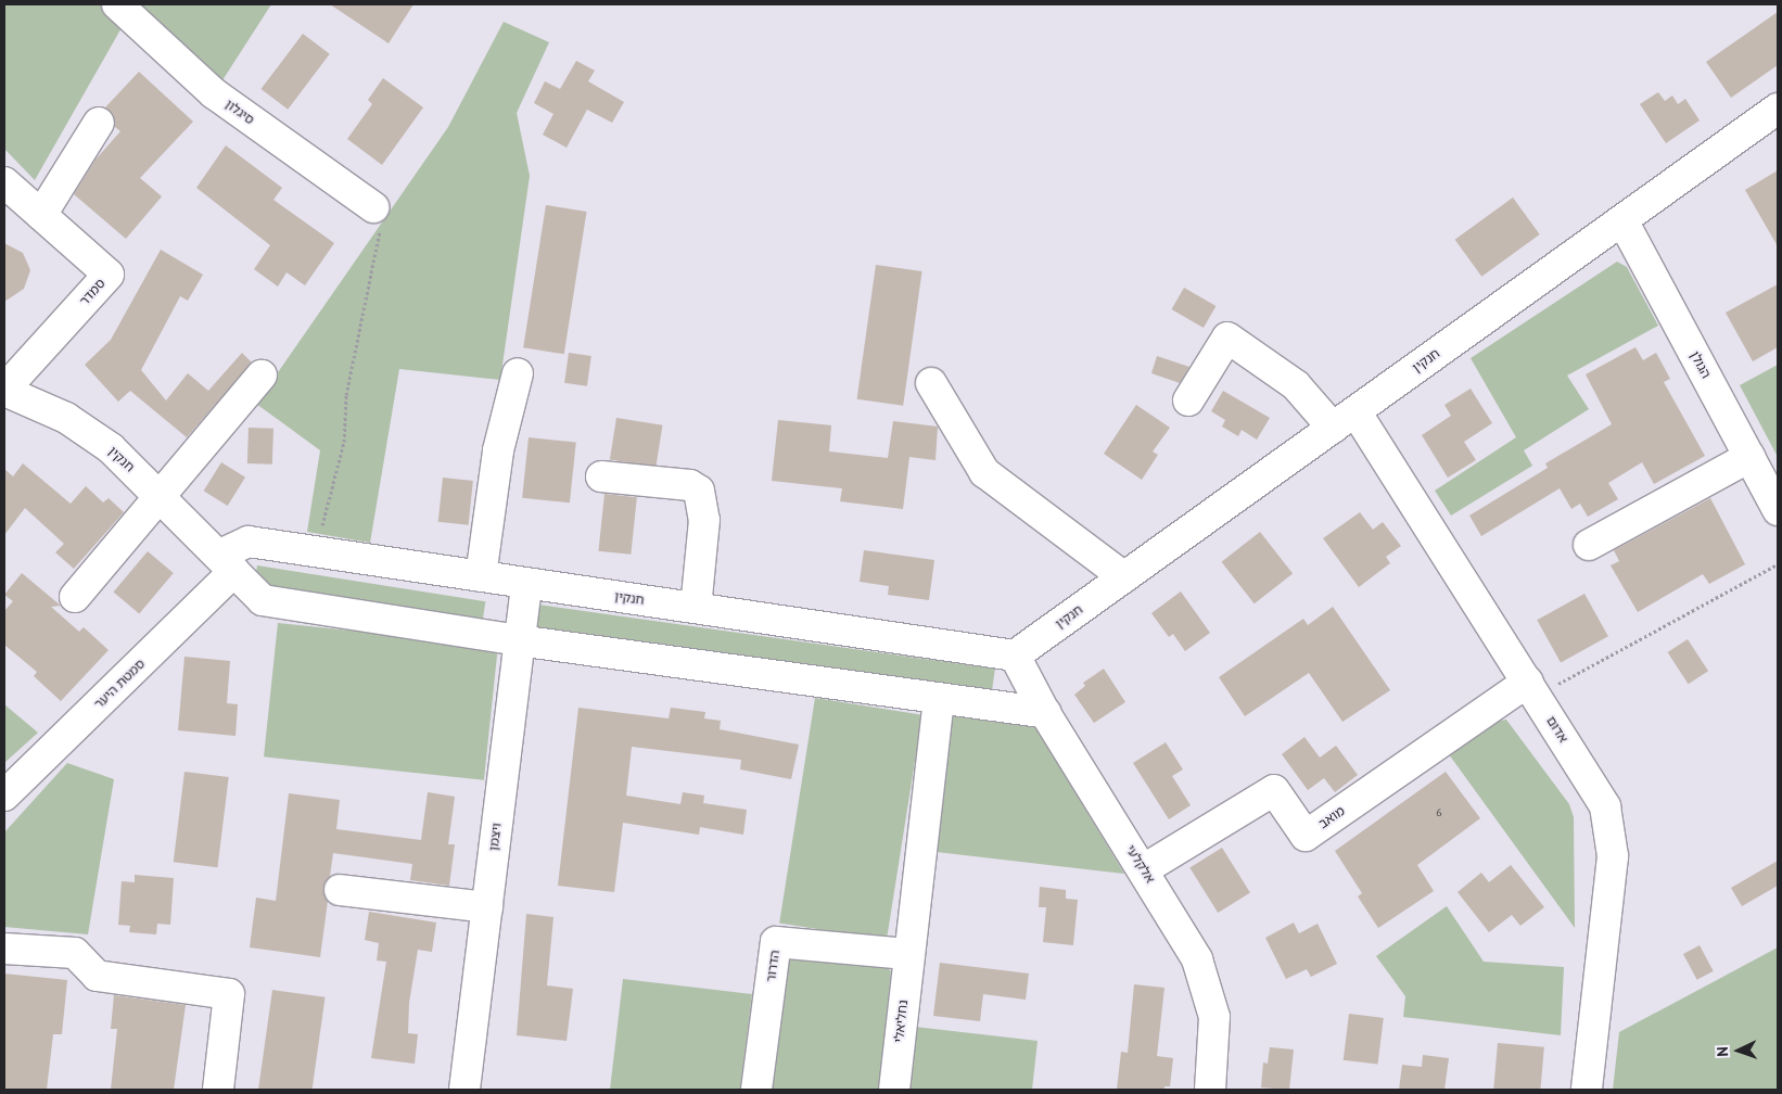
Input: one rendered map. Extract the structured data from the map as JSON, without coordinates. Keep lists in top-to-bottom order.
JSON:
{
  "streets": {
    "street": [
      "סיגלון",
      "סמדר",
      "חנקין",
      "הגולן",
      "סמטת היער",
      "אדום",
      "מואב",
      "ויצמן",
      "אלקלעי",
      "הדרור",
      "נחליאלי"
    ]
  },
  "crossings": [
    ["סמדר", "חנקין"],
    ["חנקין", "הגולן"],
    ["חנקין", "סמטת היער"],
    ["חנקין", "אדום"],
    ["חנקין", "ויצמן"],
    ["חנקין", "אלקלעי"],
    ["חנקין", "נחליאלי"],
    ["אדום", "מואב"],
    ["מואב", "אלקלעי"],
    ["הדרור", "נחליאלי"]
  ],
  "house_numbers": ["6"],
  "north": "left"
}
